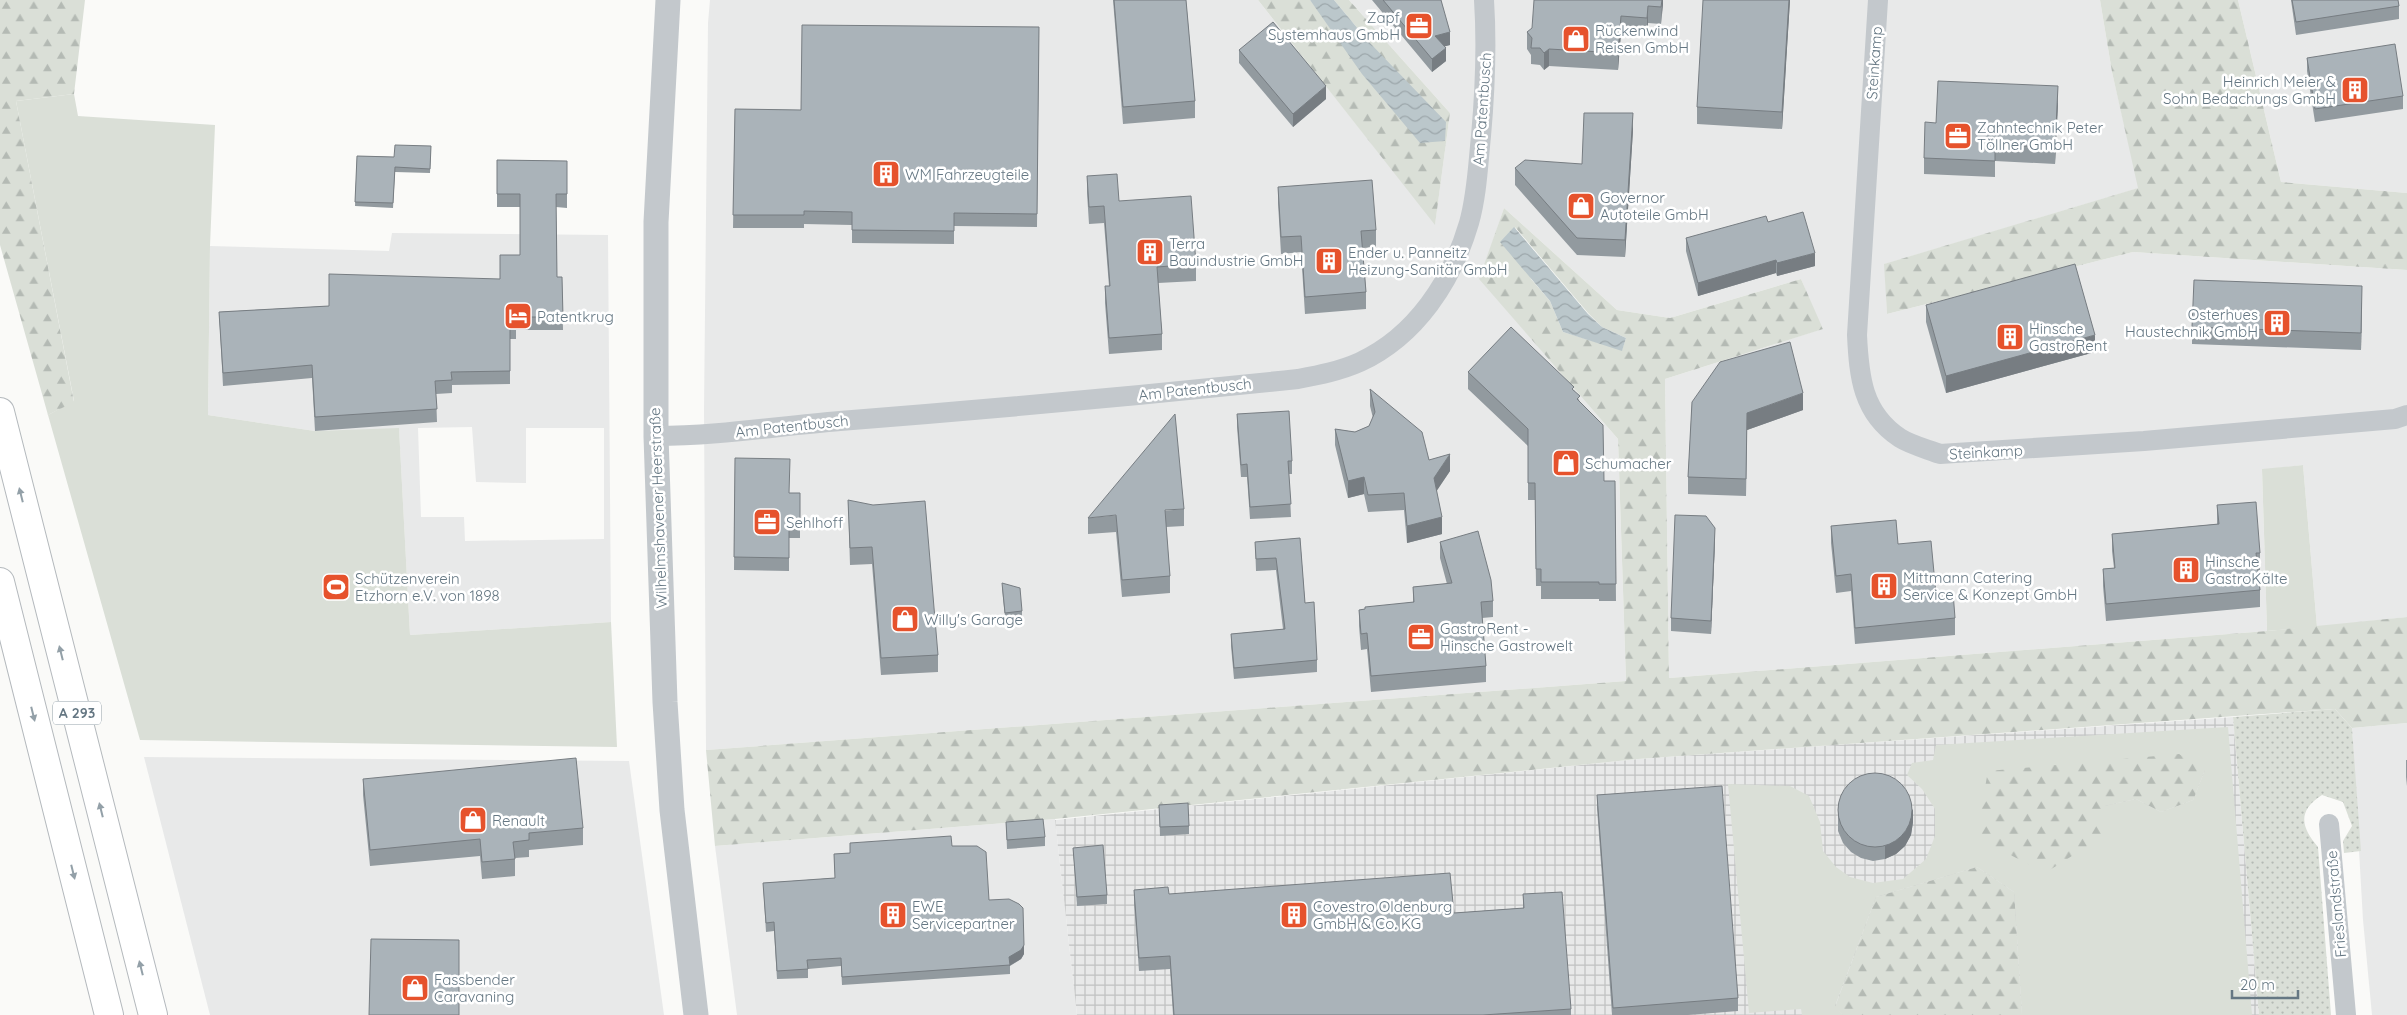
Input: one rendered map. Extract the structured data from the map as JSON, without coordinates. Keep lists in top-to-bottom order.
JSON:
{
  "streets": {
    "highway": ["A 293"],
    "street": [
      "Steinkamp",
      "Am Patentbusch",
      "Wilhelmshavener Heerstraße",
      "Frieslandstraße"
    ]
  },
  "crossings": [
    ["Am Patentbusch", "Wilhelmshavener Heerstraße"]
  ],
  "places": {
    "office": [
      "Zapf Systemhaus GmbH",
      "Zahntechnik Peter Töllner GmbH",
      "Sehlhoff",
      "GastroRent - Hinsche Gastrowelt"
    ],
    "shop": [
      "Rückenwind Reisen GmbH",
      "Governor Autoteile GmbH",
      "Schumacher",
      "Willy's Garage",
      "Renault",
      "Fassbender Caravaning"
    ],
    "building": [
      "Heinrich Meier & Sohn Bedachungs GmbH",
      "WM Fahrzeugteile",
      "Terra Bauindustrie GmbH",
      "Ender u. Panneitz Heizung-Sanitär GmbH",
      "Osterhues Haustechnik GmbH",
      "Hinsche GastroRent",
      "Hinsche GastroKälte",
      "Mittmann Catering Service & Konzept GmbH",
      "EWE Servicepartner",
      "Covestro Oldenburg GmbH & Co. KG"
    ],
    "hotel": ["Patentkrug"],
    "sports": ["Schützenverein Etzhorn e.V. von 1898"]
  },
  "scale_bar": "20 m"
}
